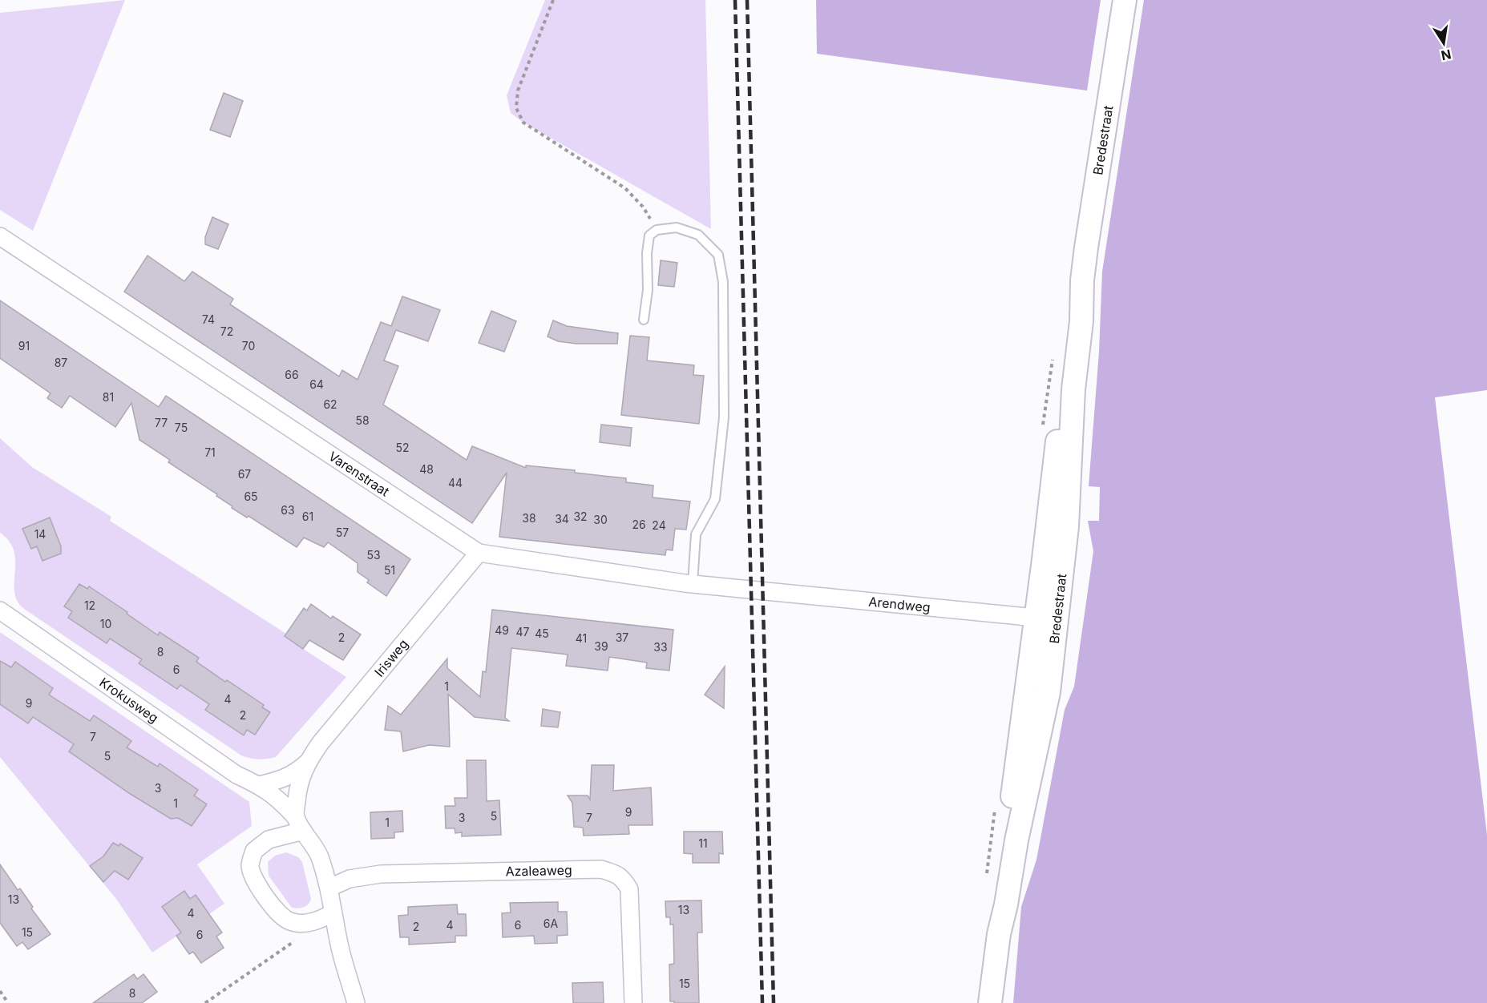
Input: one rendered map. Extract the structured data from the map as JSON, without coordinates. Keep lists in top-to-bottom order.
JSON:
{
  "streets": {
    "main road": ["Bredestraat"],
    "street": [
      "Varenstraat",
      "Arendweg",
      "Irisweg",
      "Krokusweg",
      "Azaleaweg"
    ]
  },
  "crossings": [
    ["Bredestraat", "Arendweg"],
    ["Varenstraat", "Arendweg"],
    ["Varenstraat", "Irisweg"],
    ["Irisweg", "Krokusweg"]
  ],
  "house_numbers": [
    "74",
    "72",
    "91",
    "70",
    "87",
    "66",
    "64",
    "81",
    "62",
    "58",
    "77",
    "75",
    "52",
    "71",
    "48",
    "67",
    "44",
    "65",
    "63",
    "61",
    "32",
    "38",
    "34",
    "30",
    "26",
    "24",
    "57",
    "14",
    "53",
    "51",
    "12",
    "10",
    "49",
    "47",
    "45",
    "2",
    "37",
    "41",
    "39",
    "33",
    "8",
    "6",
    "1",
    "4",
    "9",
    "2",
    "7",
    "5",
    "3",
    "1",
    "9",
    "5",
    "3",
    "7",
    "1",
    "11",
    "13",
    "13",
    "4",
    "6A",
    "4",
    "6",
    "2",
    "15",
    "6",
    "15",
    "8"
  ],
  "north": "bottom"
}
